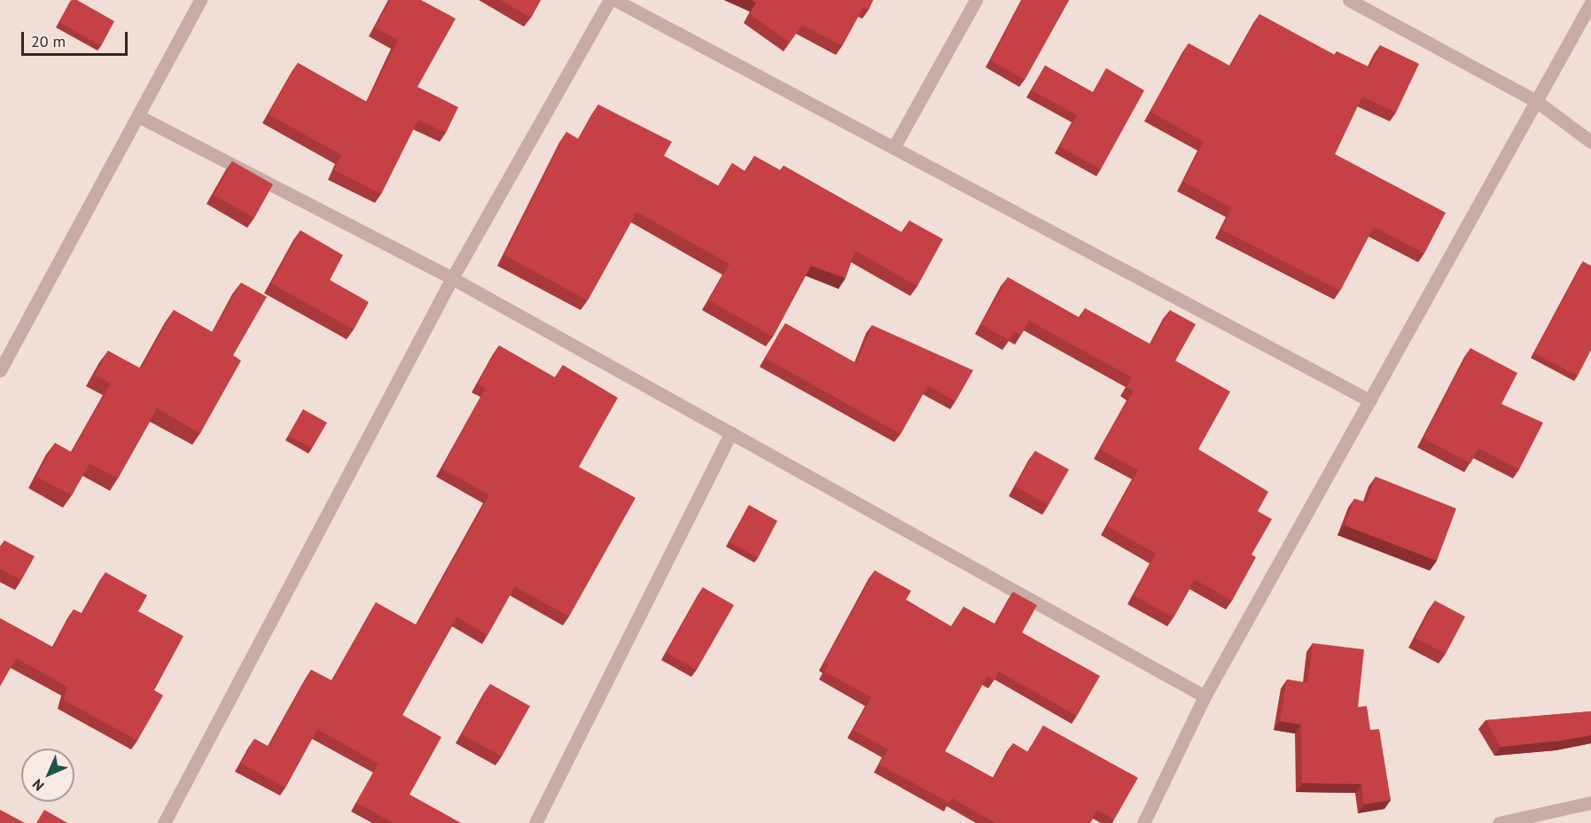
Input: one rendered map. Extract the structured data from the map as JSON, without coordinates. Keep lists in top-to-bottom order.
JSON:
{
  "scale_bar": "20 m",
  "north": "bottom left"
}
